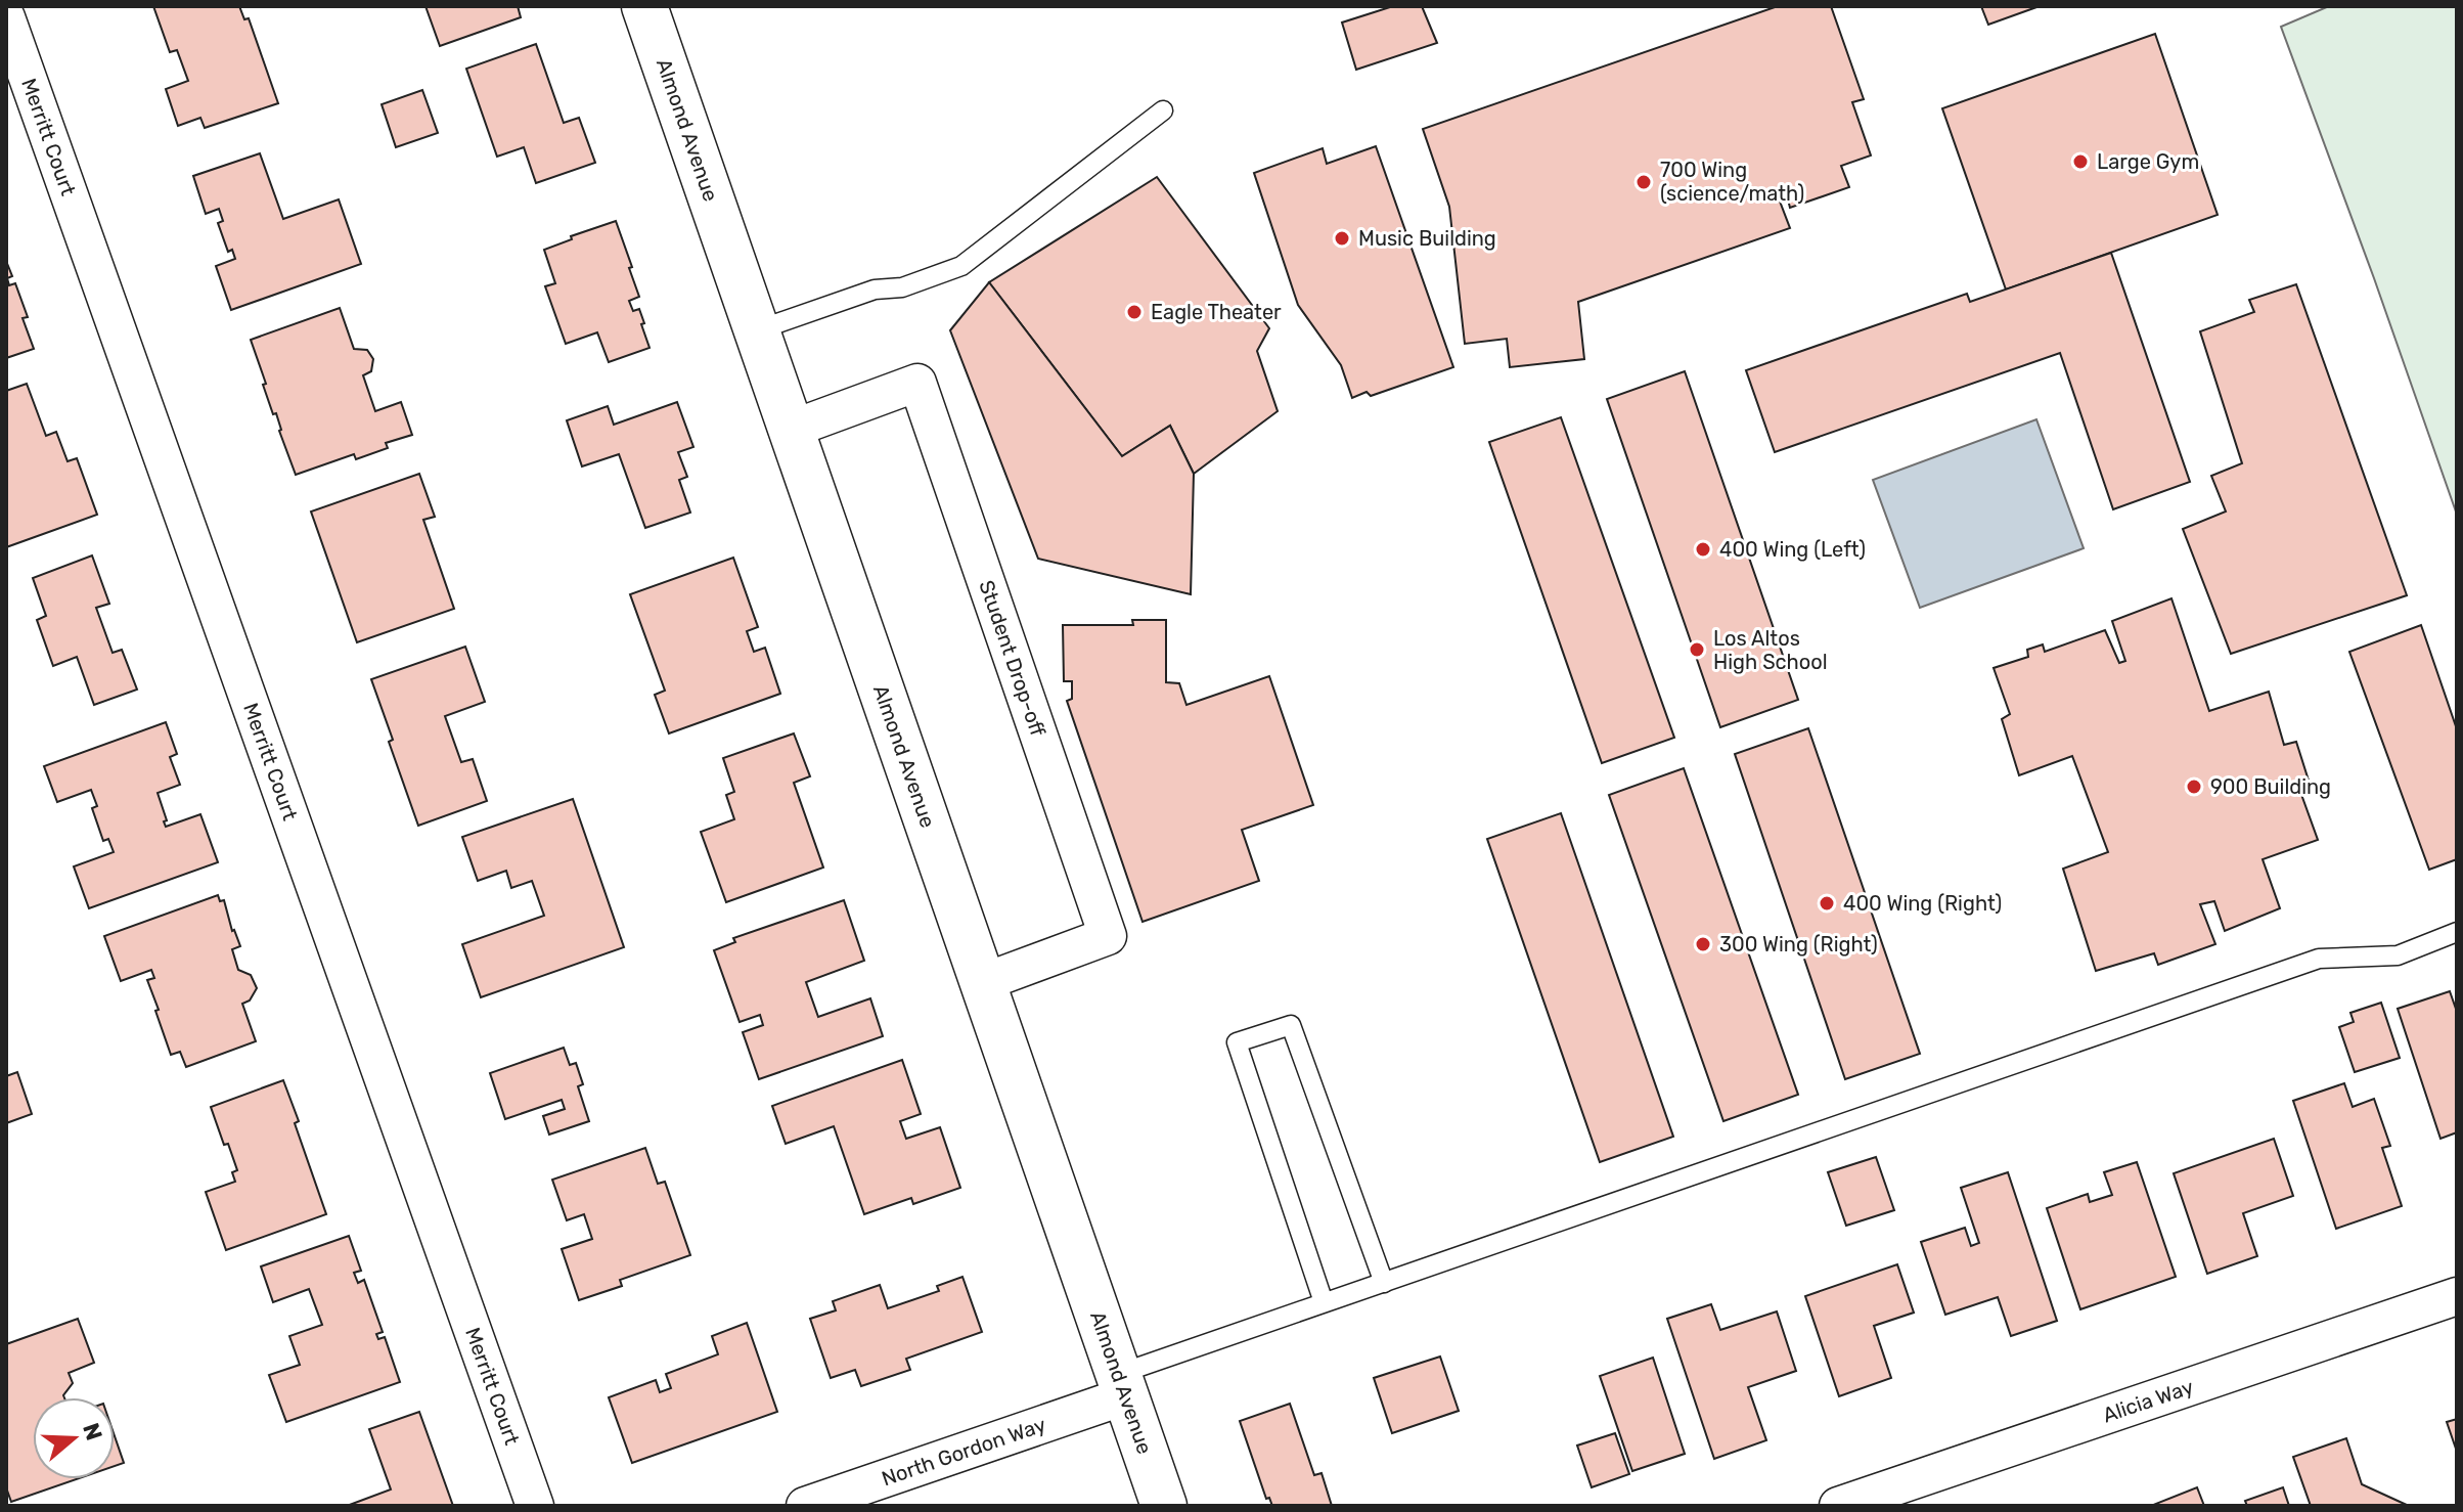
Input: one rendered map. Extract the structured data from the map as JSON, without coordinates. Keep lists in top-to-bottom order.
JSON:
{
  "streets": {
    "street": [
      "Almond Avenue",
      "Merritt Court",
      "Student Drop-off",
      "Alicia Way",
      "North Gordon Way"
    ]
  },
  "crossings": [
    ["Almond Avenue", "Student Drop-off"],
    ["Almond Avenue", "North Gordon Way"]
  ],
  "places": [
    "Large Gym",
    "700 Wing (science/math)",
    "Music Building",
    "Eagle Theater",
    "400 Wing (Left)",
    "Los Altos High School",
    "900 Building",
    "400 Wing (Right)",
    "300 Wing (Right)"
  ],
  "north": "right"
}
